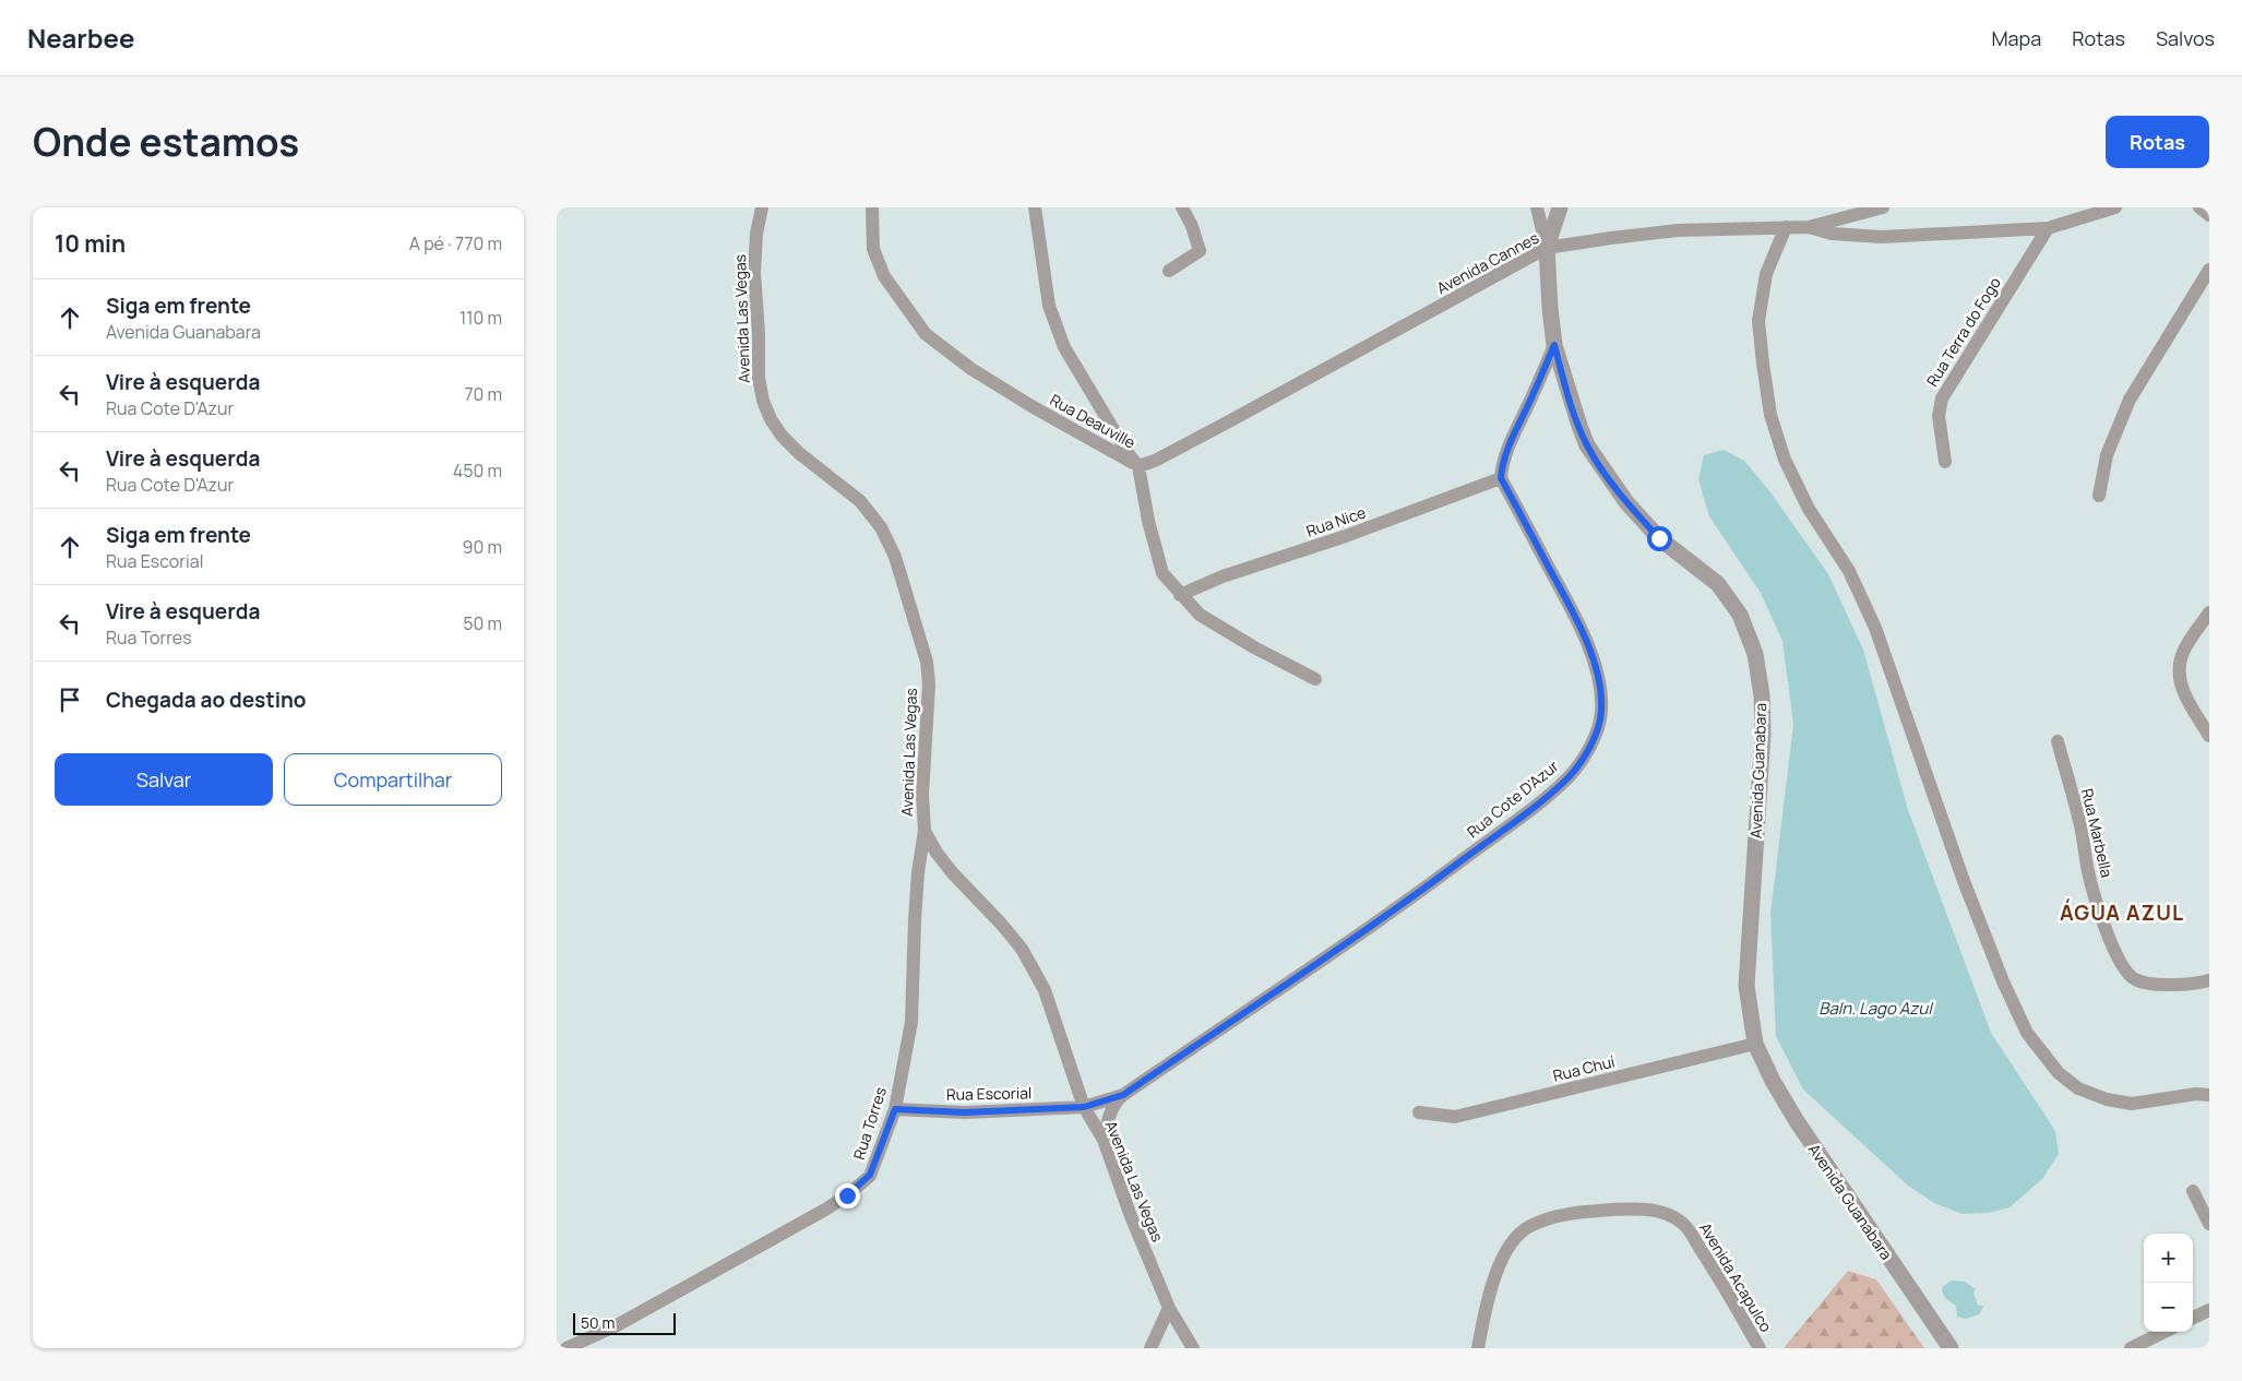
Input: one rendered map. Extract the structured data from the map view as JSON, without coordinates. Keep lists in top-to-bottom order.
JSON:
{
  "streets": {
    "street": [
      "Avenida Cannes",
      "Avenida Las Vegas",
      "Rua Terra do Fogo",
      "Rua Deauville",
      "Rua Nice",
      "Avenida Guanabara",
      "Rua Cote D'Azur",
      "Rua Marbella",
      "Rua Chuí",
      "Rua Escorial",
      "Rua Torres",
      "Avenida Acapulco"
    ]
  },
  "crossings": [
    ["Avenida Cannes", "Rua Terra do Fogo"],
    ["Avenida Cannes", "Rua Deauville"],
    ["Avenida Cannes", "Avenida Guanabara"],
    ["Avenida Las Vegas", "Rua Cote D'Azur"],
    ["Avenida Las Vegas", "Rua Escorial"],
    ["Avenida Las Vegas", "Rua Torres"],
    ["Rua Deauville", "Rua Nice"],
    ["Rua Nice", "Rua Cote D'Azur"],
    ["Avenida Guanabara", "Rua Chuí"],
    ["Rua Cote D'Azur", "Rua Escorial"],
    ["Rua Escorial", "Rua Torres"]
  ],
  "districts": ["ÁGUA AZUL"],
  "water": ["Baln. Lago Azul"],
  "scale_bar": "50 m",
  "page": {
    "header": "Nearbee",
    "nav": ["Mapa", "Rotas", "Salvos"],
    "title": "Onde estamos",
    "buttons": [
      "Rotas",
      ["Salvar", "Compartilhar"]
    ],
    "heading": ["10 min", "A pé · 770 m"],
    "list": [
      ["Siga em frente", "Avenida Guanabara", "110 m"],
      ["Vire à esquerda", "Rua Cote D'Azur", "70 m"],
      ["Vire à esquerda", "Rua Cote D'Azur", "450 m"],
      ["Siga em frente", "Rua Escorial", "90 m"],
      ["Vire à esquerda", "Rua Torres", "50 m"],
      "Chegada ao destino"
    ],
    "map_buttons": ["+", "−"],
    "scale": "50 m"
  }
}
